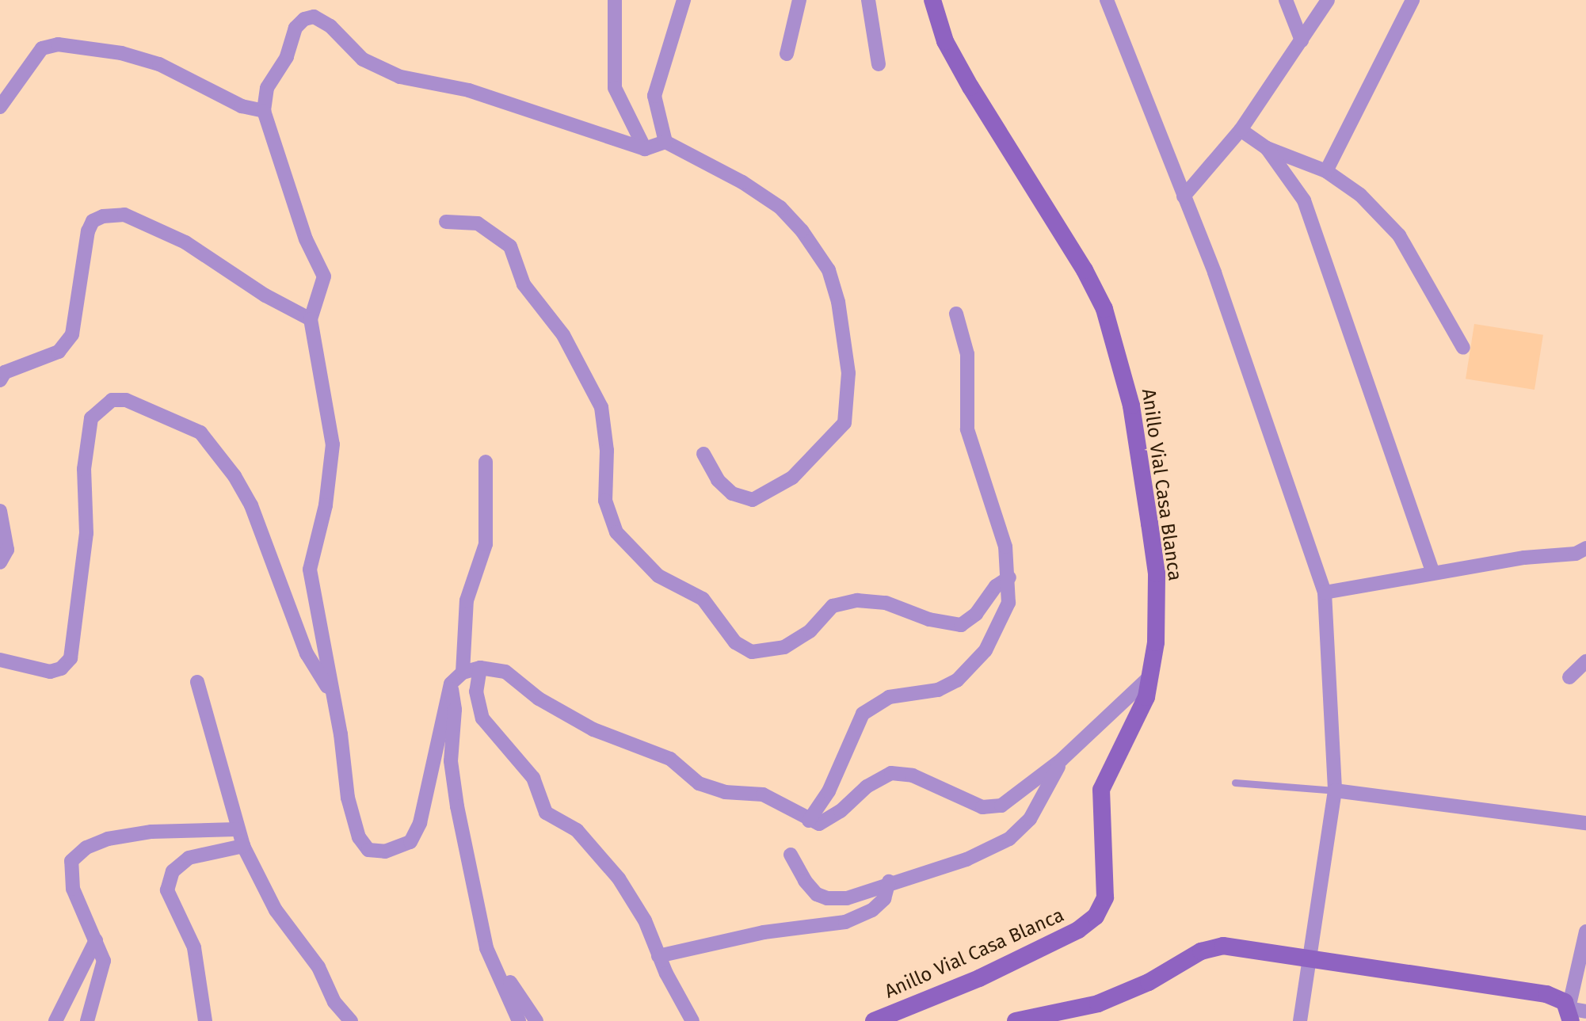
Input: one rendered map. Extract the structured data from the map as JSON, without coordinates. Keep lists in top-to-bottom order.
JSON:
{
  "streets": {
    "main road": ["Anillo Vial Casa Blanca"]
  }
}
